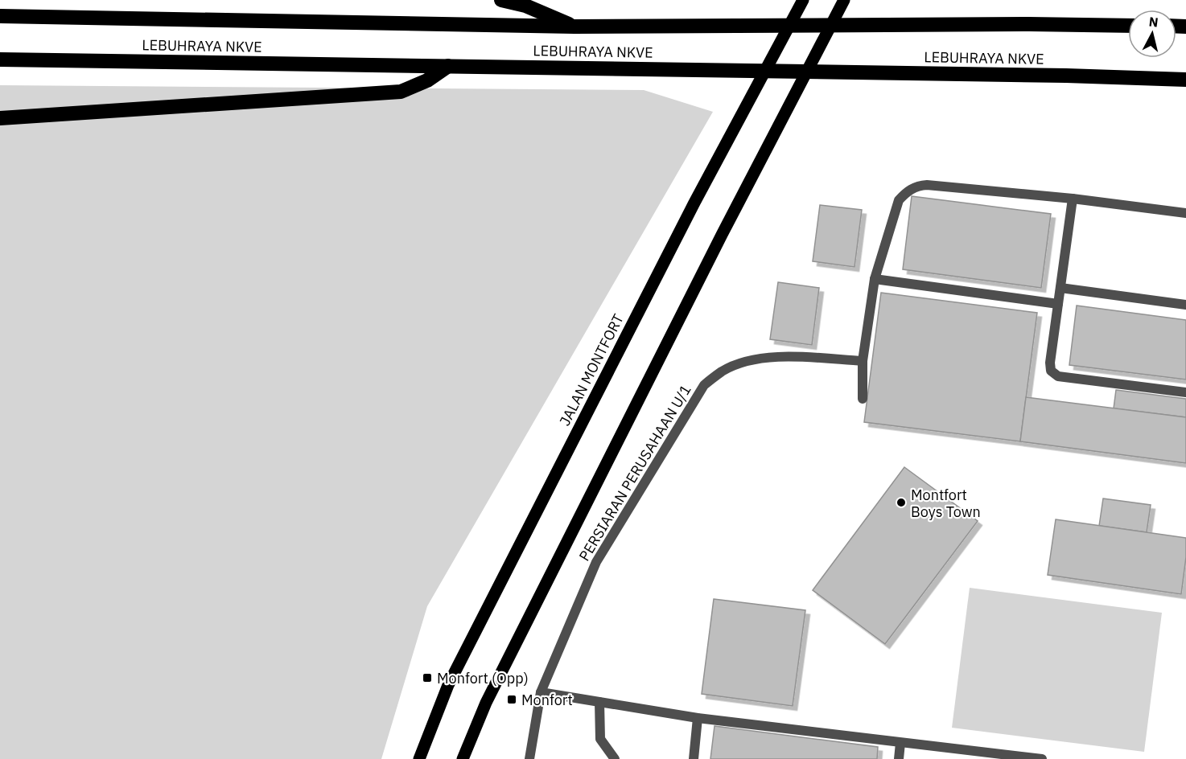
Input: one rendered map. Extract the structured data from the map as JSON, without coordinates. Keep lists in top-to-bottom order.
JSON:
{
  "streets": {
    "highway": ["LEBUHRAYA NKVE"],
    "main road": ["JALAN MONTFORT"],
    "lane": ["PERSIARAN PERUSAHAAN U/1"]
  },
  "places": {
    "other": ["Montfort Boys Town"],
    "transit": ["Monfort (Opp)", "Monfort"]
  },
  "north": "top"
}
